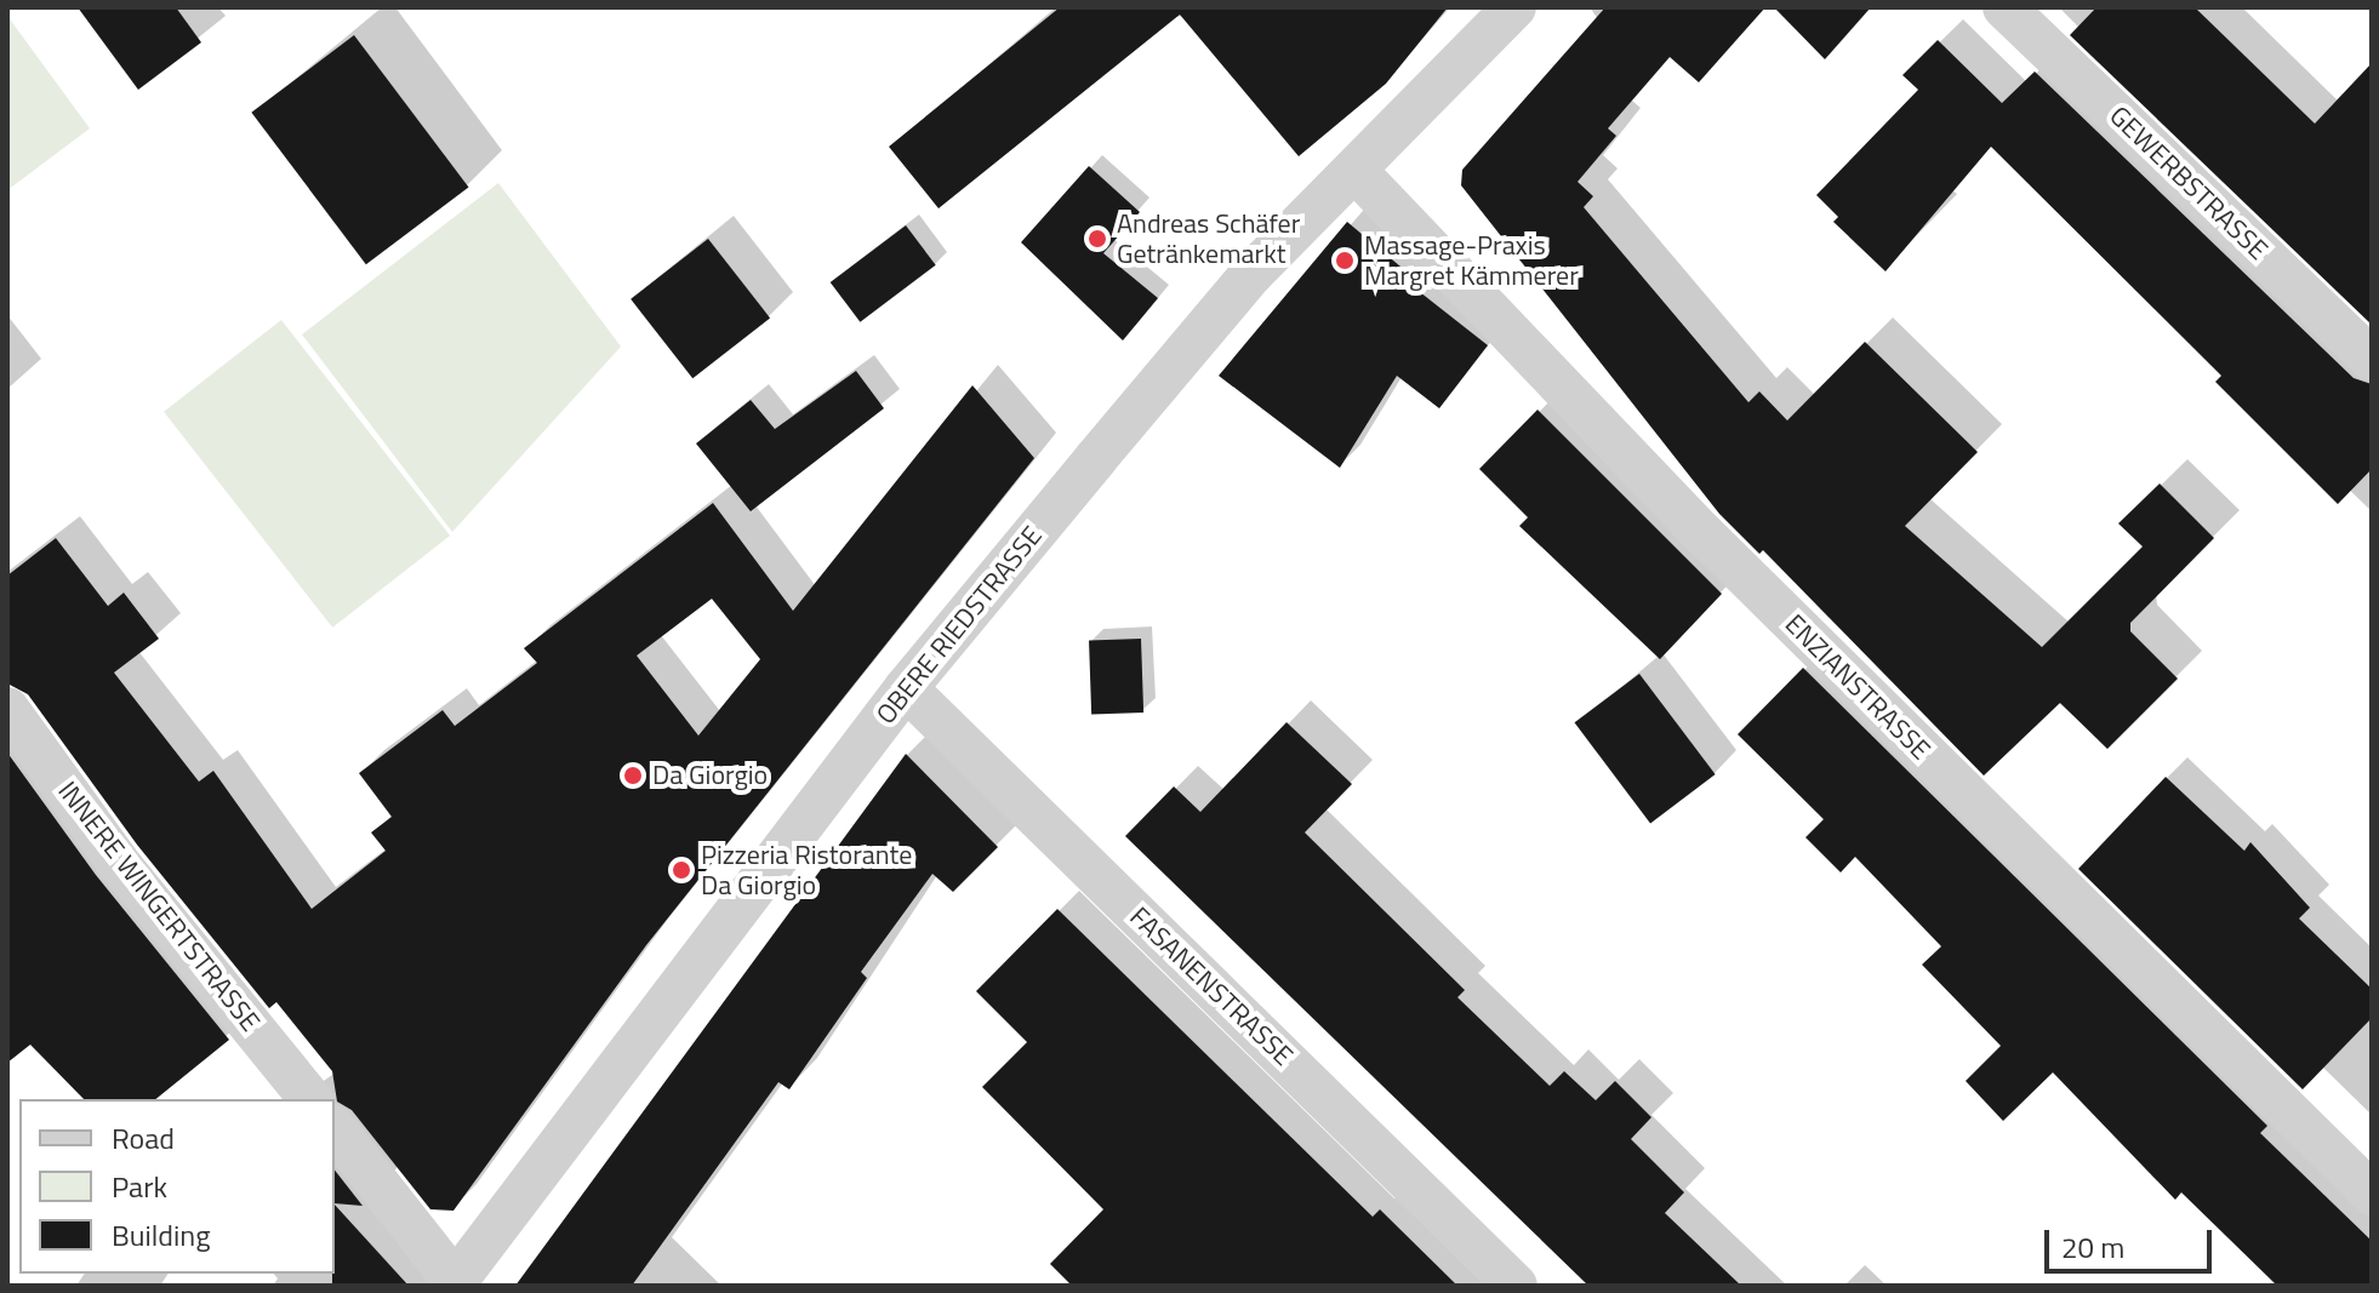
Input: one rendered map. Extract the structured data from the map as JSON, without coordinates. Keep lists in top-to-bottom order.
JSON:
{
  "streets": {
    "street": [
      "GEWERBSTRASSE",
      "OBERE RIEDSTRASSE",
      "ENZIANSTRASSE",
      "INNERE WINGERTSTRASSE",
      "FASANENSTRASSE"
    ]
  },
  "crossings": [
    ["OBERE RIEDSTRASSE", "ENZIANSTRASSE"],
    ["OBERE RIEDSTRASSE", "FASANENSTRASSE"]
  ],
  "places": [
    "Andreas Schäfer Getränkemarkt",
    "Massage-Praxis Margret Kämmerer",
    "Da Giorgio",
    "Pizzeria Ristorante Da Giorgio"
  ],
  "legend": ["Road", "Park", "Building"],
  "scale_bar": "20 m"
}
